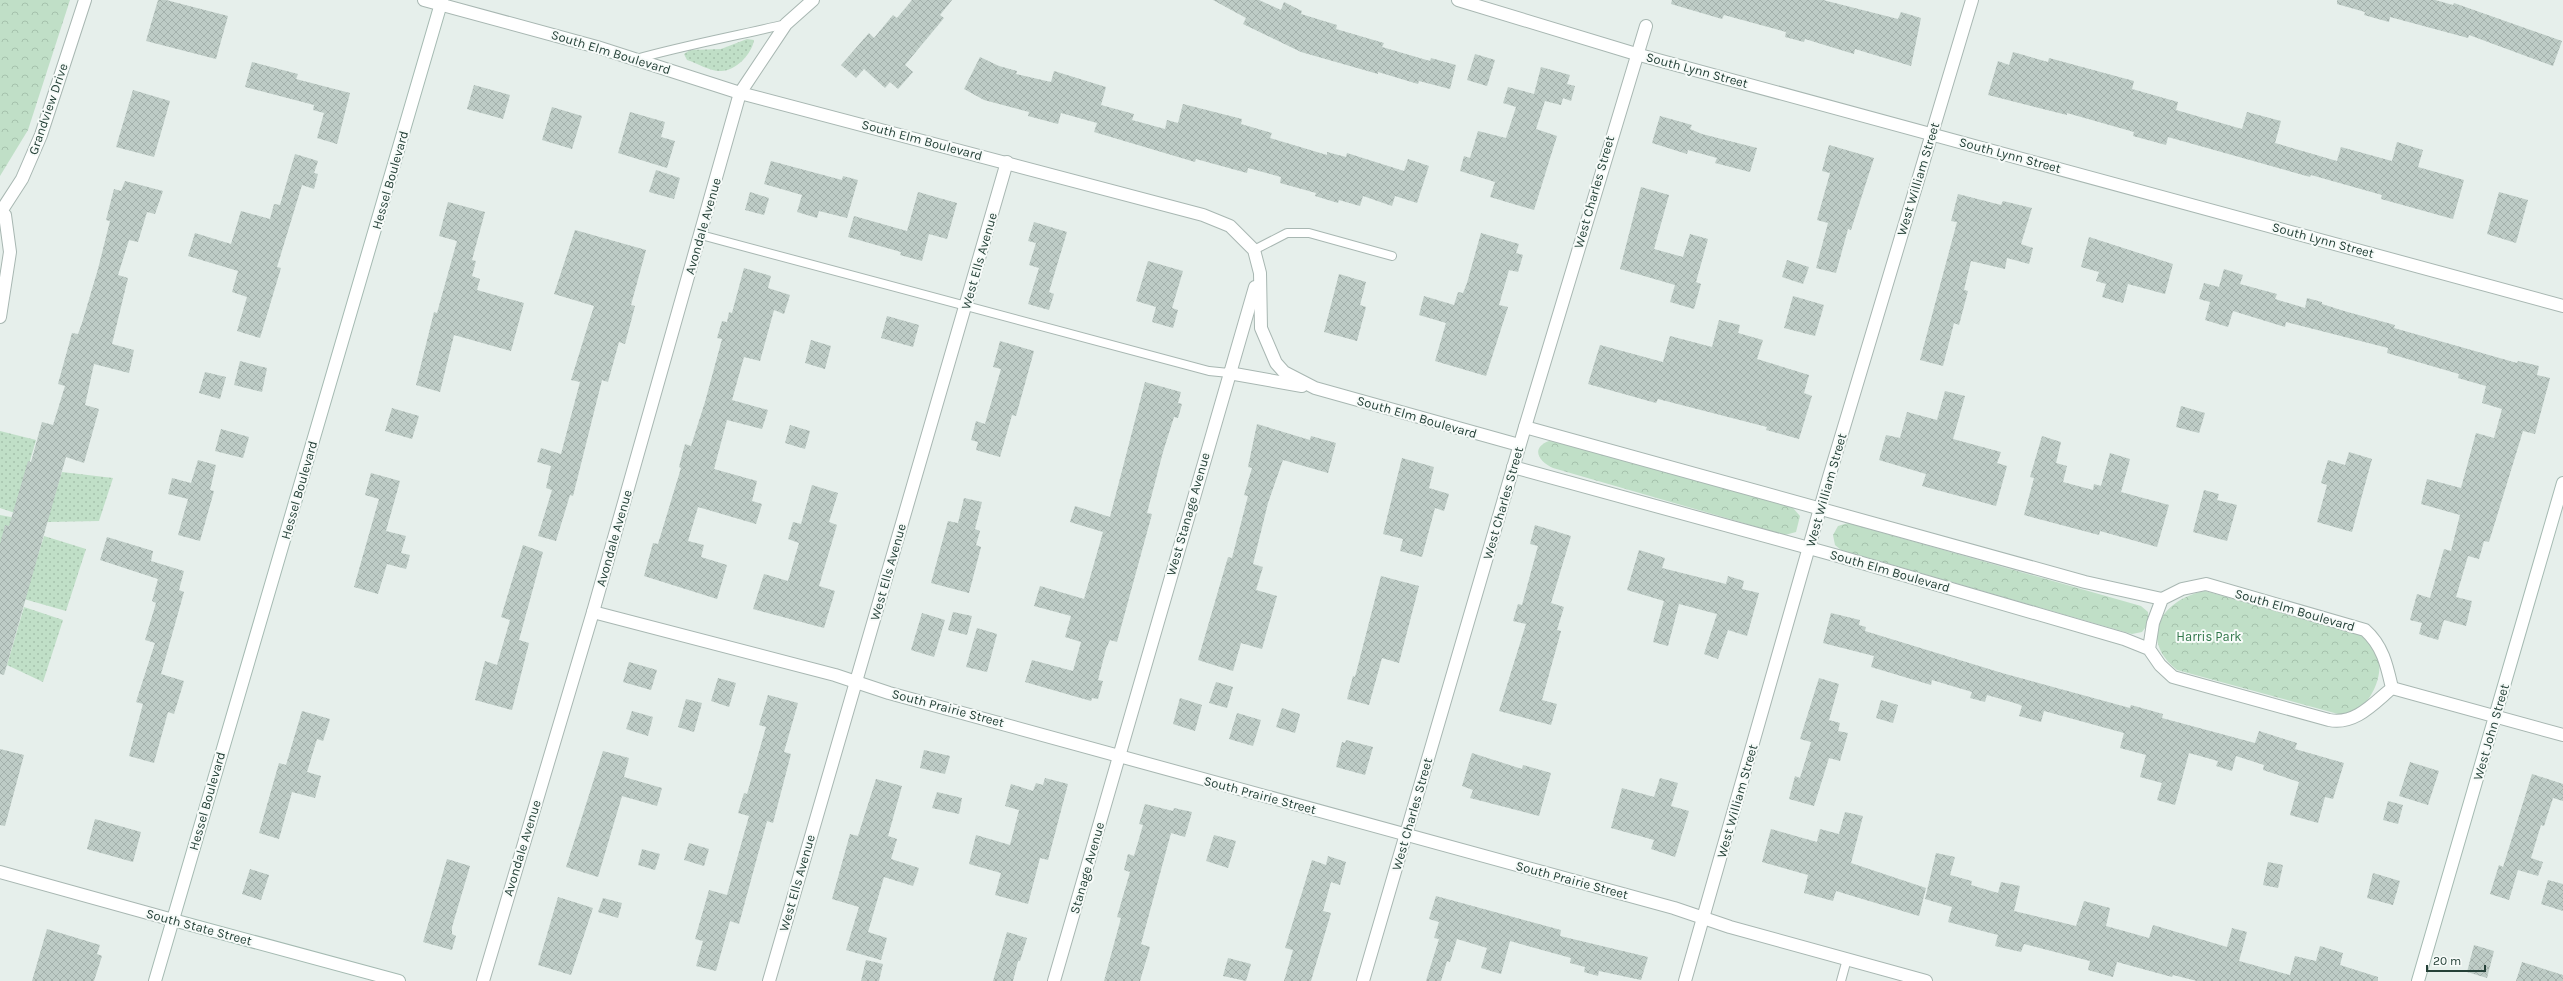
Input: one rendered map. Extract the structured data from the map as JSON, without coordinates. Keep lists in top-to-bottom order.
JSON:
{
  "streets": {
    "street": [
      "South Elm Boulevard",
      "South Lynn Street",
      "Grandview Drive",
      "West William Street",
      "Hessel Boulevard",
      "West Charles Street",
      "Avondale Avenue",
      "West Ells Avenue",
      "West Stanage Avenue",
      "South Prairie Street",
      "West John Street",
      "Stanage Avenue",
      "South State Street"
    ]
  },
  "crossings": [
    ["South Elm Boulevard", "West William Street"],
    ["South Elm Boulevard", "Hessel Boulevard"],
    ["South Elm Boulevard", "West Charles Street"],
    ["South Elm Boulevard", "Avondale Avenue"],
    ["South Elm Boulevard", "West Ells Avenue"],
    ["South Elm Boulevard", "West Stanage Avenue"],
    ["South Lynn Street", "West William Street"],
    ["South Lynn Street", "West Charles Street"],
    ["West William Street", "South Prairie Street"],
    ["Hessel Boulevard", "South State Street"],
    ["West Charles Street", "South Prairie Street"],
    ["Avondale Avenue", "South Prairie Street"],
    ["West Ells Avenue", "South Prairie Street"],
    ["West Stanage Avenue", "South Prairie Street"],
    ["West Stanage Avenue", "Stanage Avenue"],
    ["South Prairie Street", "Stanage Avenue"]
  ],
  "parks": ["Harris Park"],
  "scale_bar": "20 m"
}
